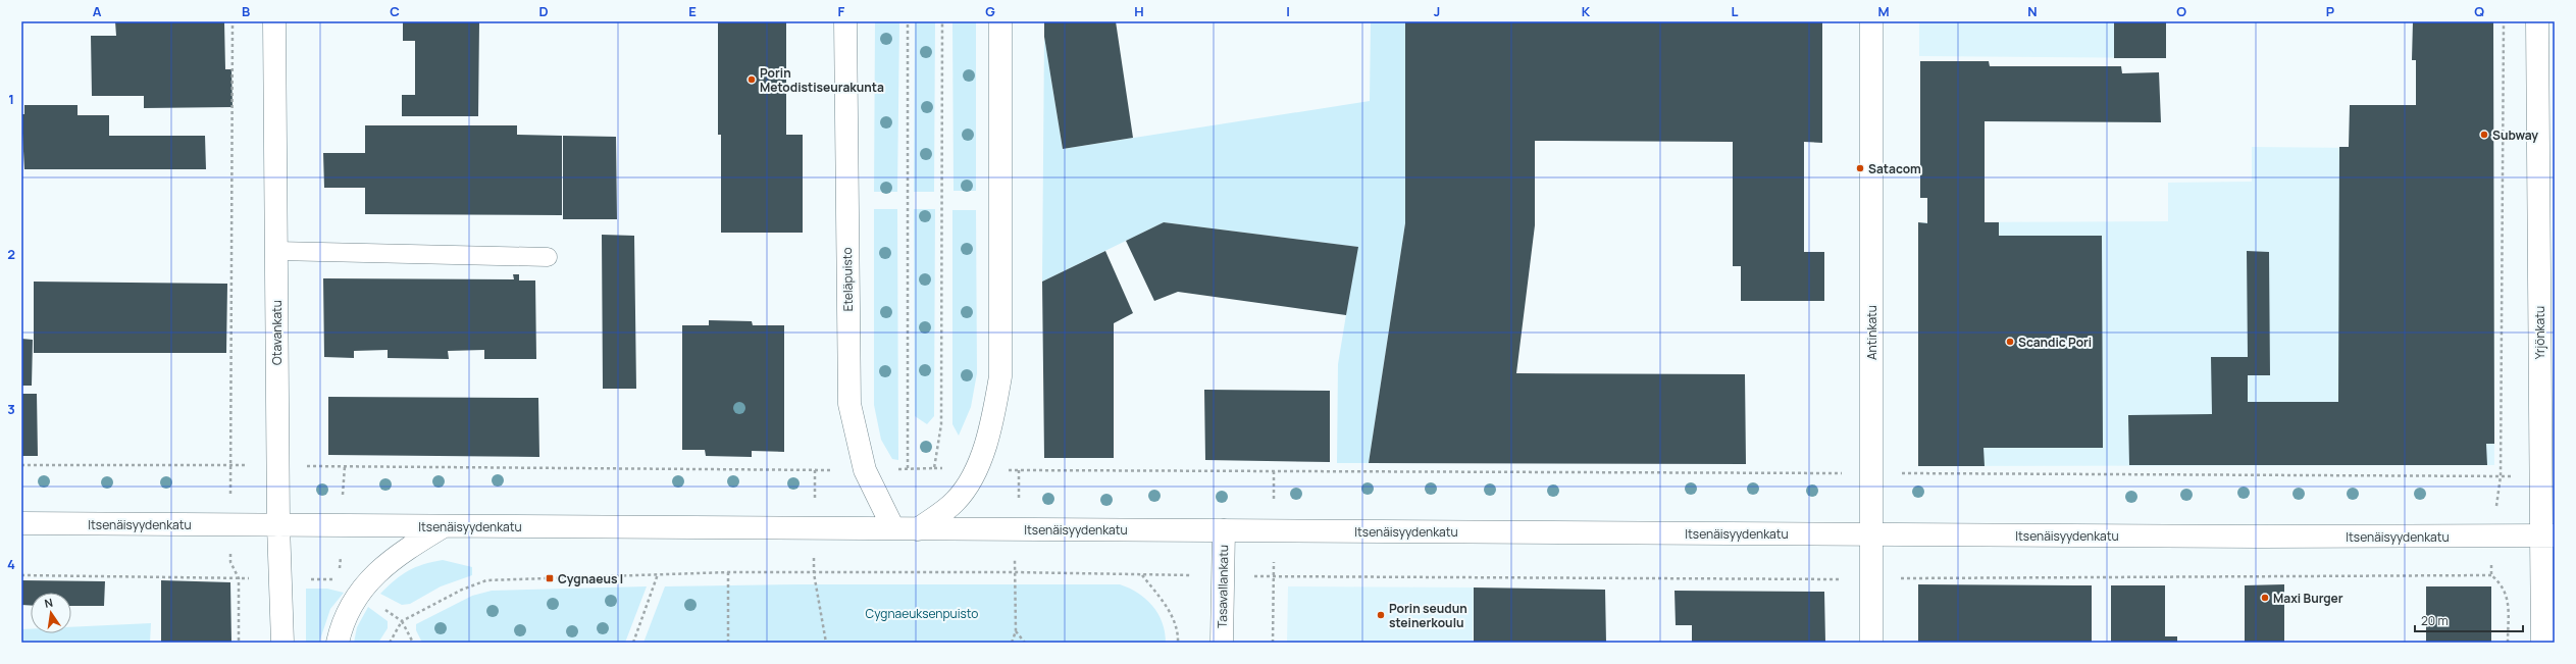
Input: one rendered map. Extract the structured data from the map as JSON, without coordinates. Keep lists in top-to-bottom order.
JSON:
{
  "streets": {
    "street": [
      "Eteläpuisto",
      "Otavankatu",
      "Antinkatu",
      "Yrjönkatu",
      "Itsenäisyydenkatu",
      "Tasavallankatu"
    ]
  },
  "crossings": [
    ["Eteläpuisto", "Itsenäisyydenkatu"],
    ["Otavankatu", "Itsenäisyydenkatu"],
    ["Antinkatu", "Itsenäisyydenkatu"],
    ["Yrjönkatu", "Itsenäisyydenkatu"],
    ["Itsenäisyydenkatu", "Tasavallankatu"]
  ],
  "parks": ["Cygnaeuksenpuisto"],
  "places": {
    "other": [
      "Porin Metodistiseurakunta",
      "Subway",
      "Satacom",
      "Scandic Pori",
      "Maxi Burger",
      "Porin seudun steinerkoulu"
    ],
    "transit": ["Cygnaeus I"]
  },
  "scale_bar": "20 m",
  "north": "top",
  "grid": {
    "columns": [
      "A",
      "B",
      "C",
      "D",
      "E",
      "F",
      "G",
      "H",
      "I",
      "J",
      "K",
      "L",
      "M",
      "N",
      "O",
      "P",
      "Q"
    ],
    "rows": [
      "1",
      "2",
      "3",
      "4"
    ]
  }
}
